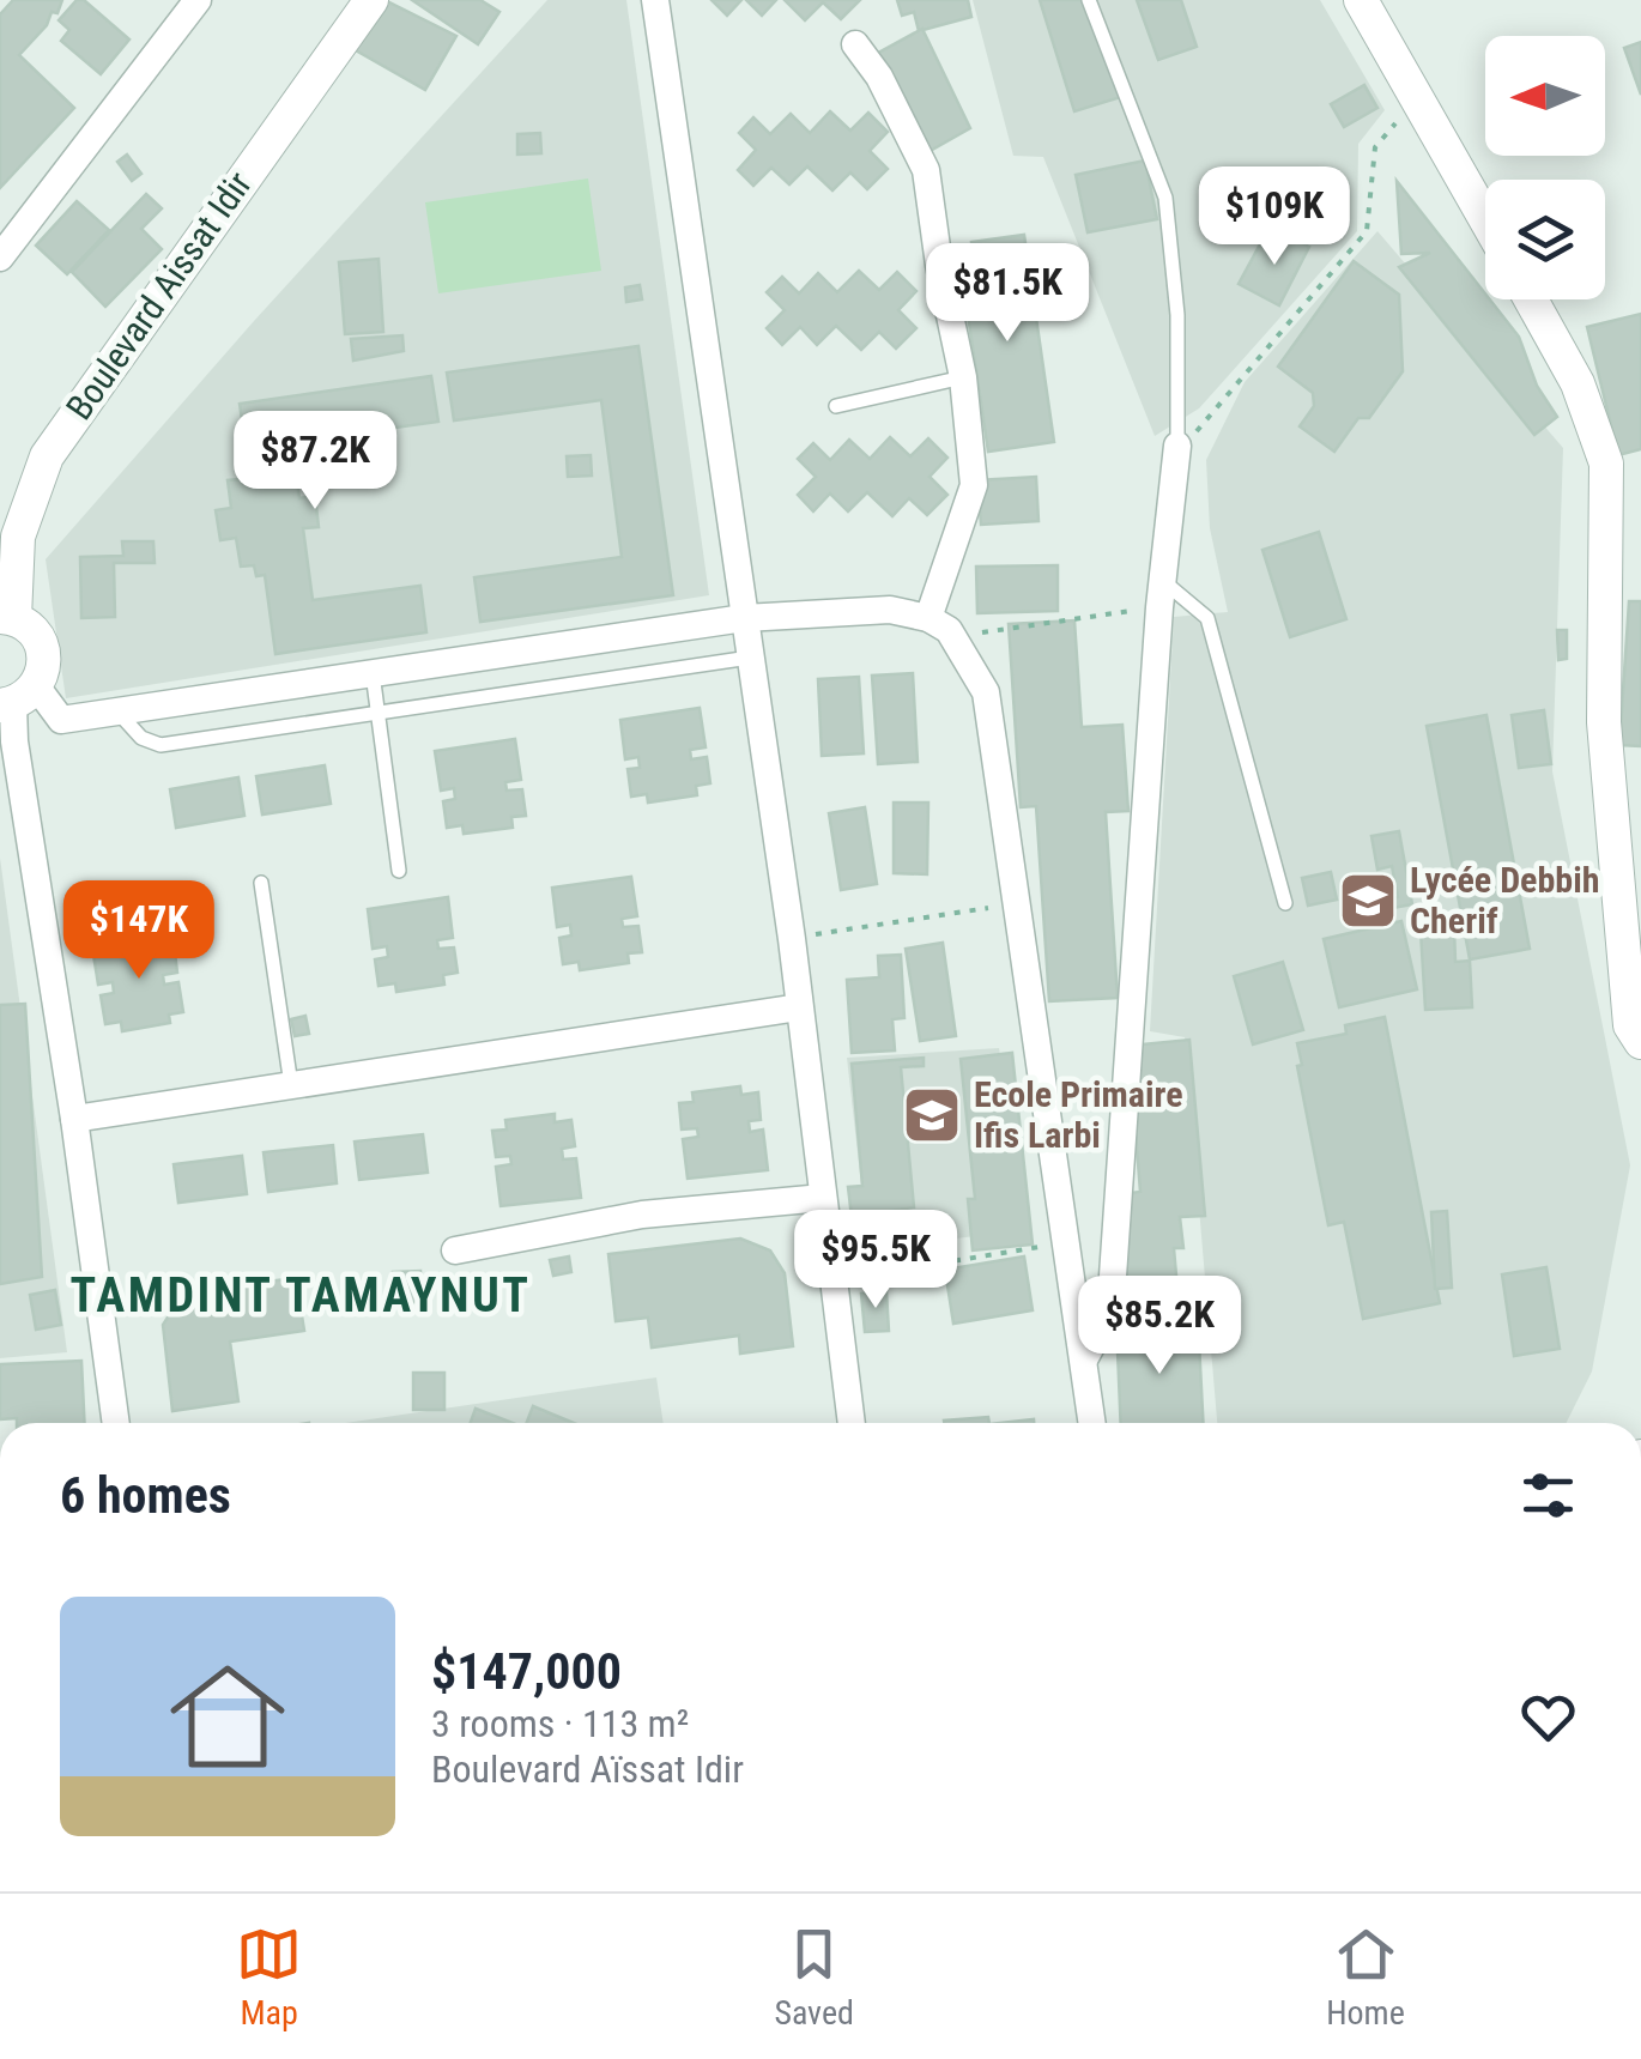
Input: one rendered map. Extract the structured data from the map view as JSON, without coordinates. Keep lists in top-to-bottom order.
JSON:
{
  "streets": {
    "street": ["Boulevard Aissat Idir"]
  },
  "districts": ["TAMDINT TAMAYNUT"],
  "places": {
    "school or university": ["Lycée Debbih Cherif", "Ecole Primaire Ifis Larbi"]
  },
  "north": "left",
  "page": {
    "price": [
      "$109K",
      "$81.5K",
      "$87.2K",
      "$147K",
      "$95.5K",
      "$85.2K"
    ],
    "heading": "6 homes",
    "list": [
      {
        "name": "$147,000",
        "note": "3 rooms · 113 m² · Boulevard Aïssat Idir"
      }
    ],
    "tabs": ["Map", "Saved", "Home"]
  }
}
